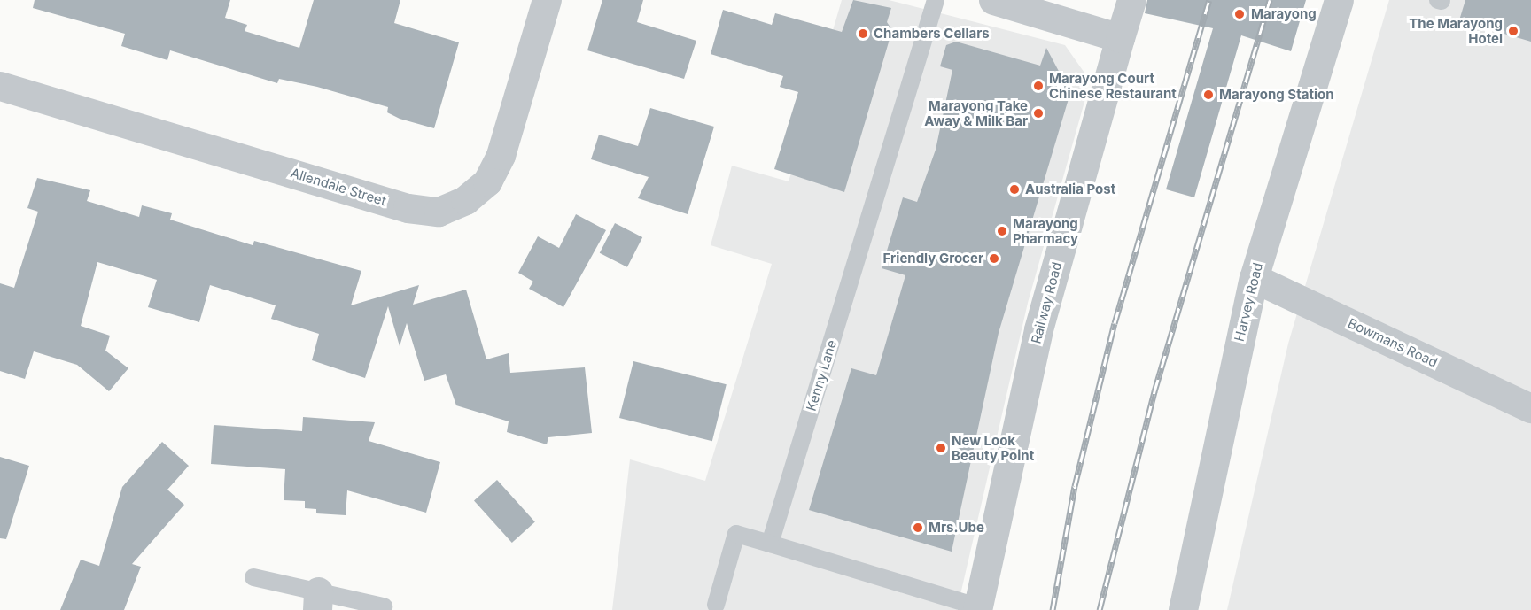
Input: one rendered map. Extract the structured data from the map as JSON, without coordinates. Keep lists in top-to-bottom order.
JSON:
{
  "streets": {
    "street": [
      "Allendale Street",
      "Harvey Road",
      "Railway Road",
      "Bowmans Road"
    ],
    "lane": ["Kenny Lane"]
  },
  "crossings": [
    ["Harvey Road", "Bowmans Road"]
  ],
  "places": [
    "Marayong",
    "The Marayong Hotel",
    "Chambers Cellars",
    "Marayong Court Chinese Restaurant",
    "Marayong Station",
    "Marayong Take Away & Milk Bar",
    "Australia Post",
    "Marayong Pharmacy",
    "Friendly Grocer",
    "New Look Beauty Point",
    "Mrs.Ube"
  ]
}
